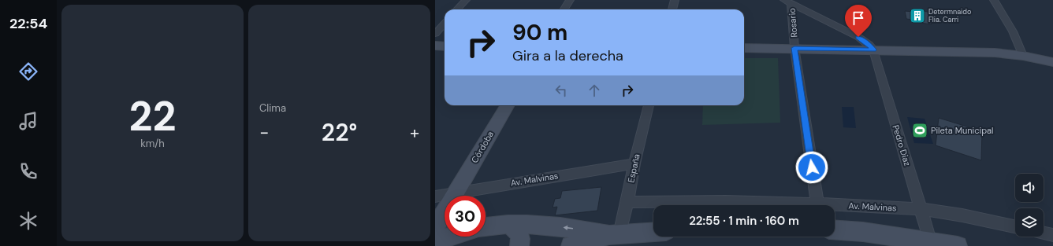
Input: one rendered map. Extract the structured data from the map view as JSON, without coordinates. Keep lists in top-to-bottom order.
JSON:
{
  "streets": {
    "street": [
      "Rosario",
      "Pedro Diaz",
      "Córdoba",
      "España",
      "Av. Malvinas"
    ]
  },
  "crossings": [
    ["Pedro Diaz", "Av. Malvinas"],
    ["España", "Av. Malvinas"]
  ],
  "places": {
    "building": ["Determnaido Flia. Carri"],
    "sports": ["Pileta Municipal"]
  },
  "page": {
    "tabs": "22:54",
    "tile": [
      ["22", "km/h"],
      "Clima"
    ],
    "turn": ["90 m", "Gira a la derecha"],
    "heat": ["−", "22°", "+"],
    "limit": "30",
    "trip": "22:55 · 1 min · 160 m"
  }
}
